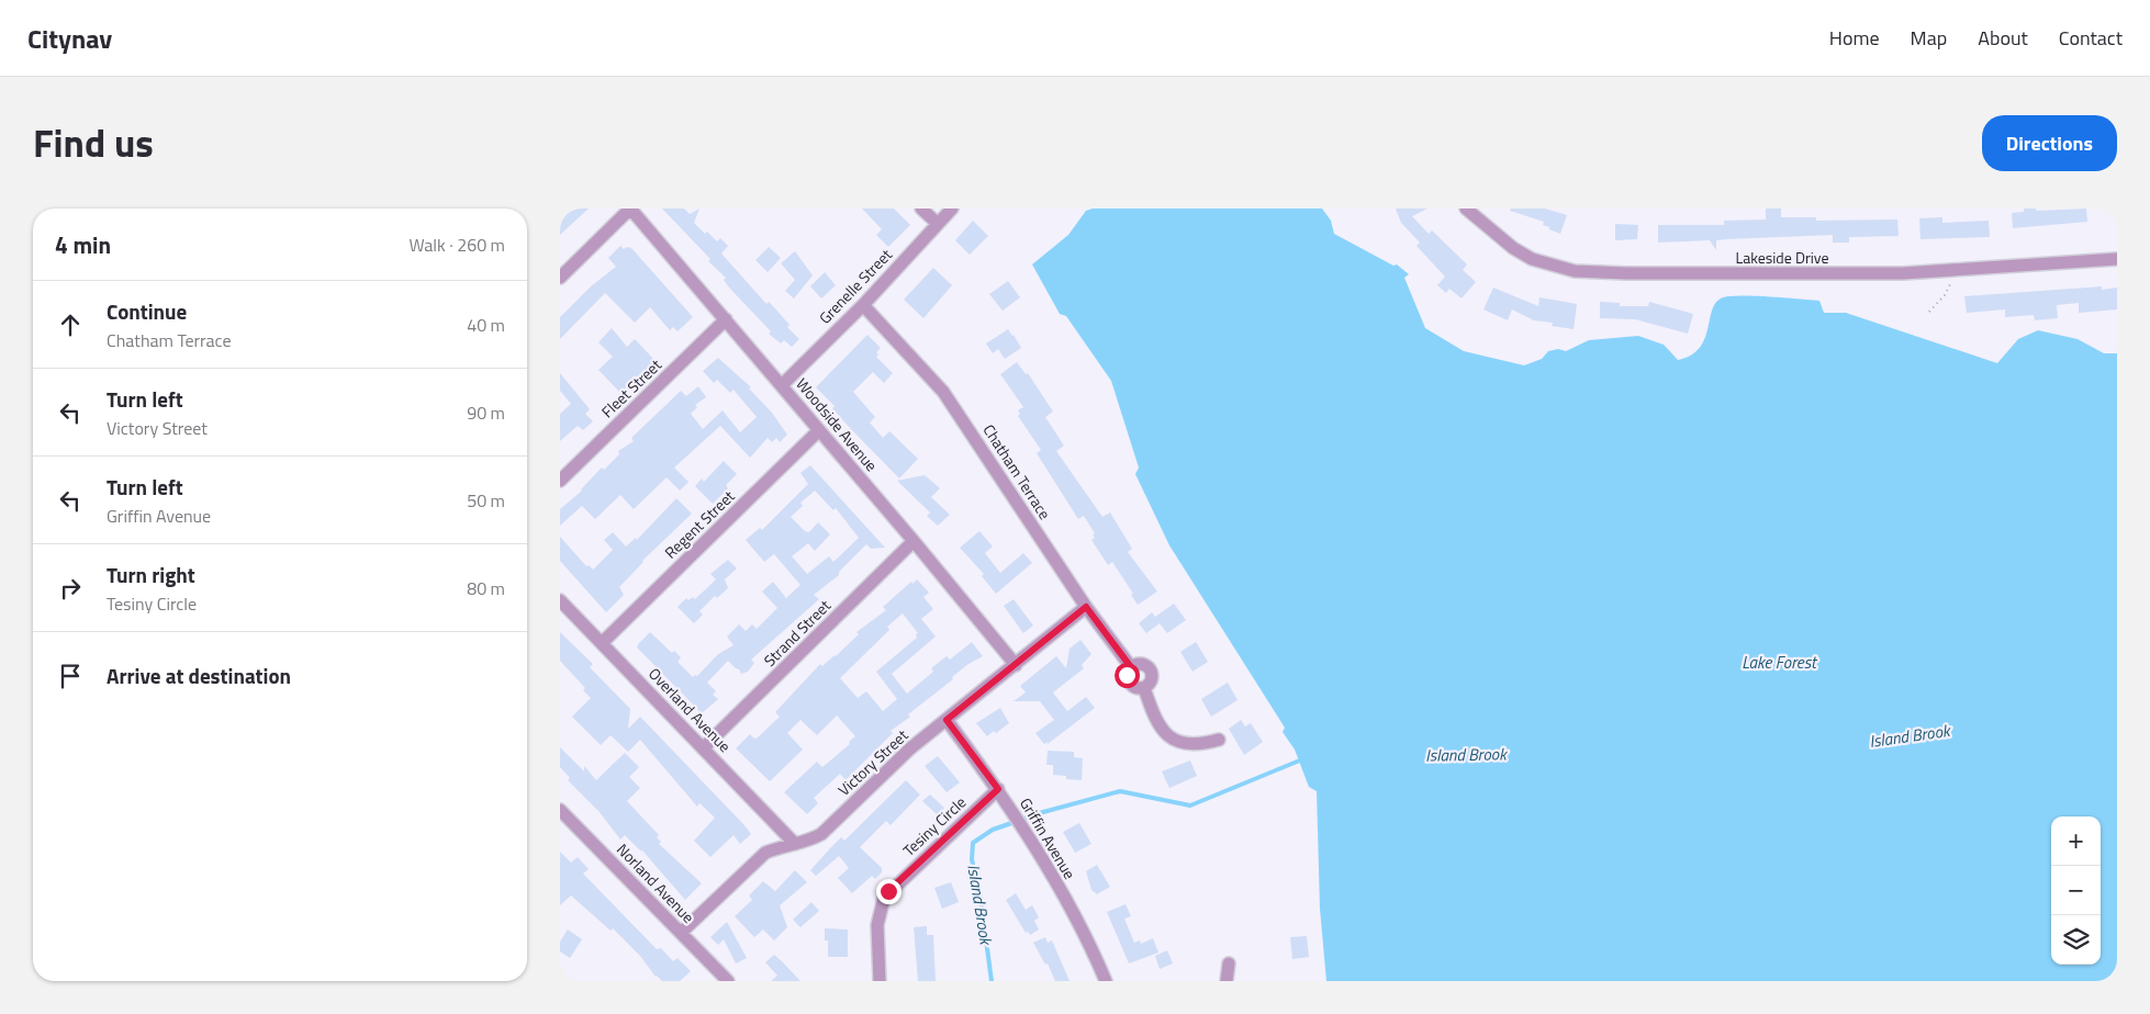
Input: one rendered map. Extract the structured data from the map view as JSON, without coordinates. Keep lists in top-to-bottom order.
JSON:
{
  "streets": {
    "street": [
      "Lakeside Drive",
      "Grenelle Street",
      "Fleet Street",
      "Woodside Avenue",
      "Chatham Terrace",
      "Regent Street",
      "Strand Street",
      "Overland Avenue",
      "Victory Street",
      "Tesiny Circle",
      "Griffin Avenue",
      "Norland Avenue"
    ]
  },
  "crossings": [
    ["Grenelle Street", "Woodside Avenue"],
    ["Grenelle Street", "Chatham Terrace"],
    ["Fleet Street", "Woodside Avenue"],
    ["Woodside Avenue", "Regent Street"],
    ["Woodside Avenue", "Strand Street"],
    ["Woodside Avenue", "Victory Street"],
    ["Chatham Terrace", "Victory Street"],
    ["Regent Street", "Overland Avenue"],
    ["Strand Street", "Overland Avenue"],
    ["Overland Avenue", "Victory Street"],
    ["Victory Street", "Griffin Avenue"],
    ["Victory Street", "Norland Avenue"],
    ["Tesiny Circle", "Griffin Avenue"]
  ],
  "water": ["Lake Forest", "Island Brook"],
  "page": {
    "header": "Citynav",
    "nav": [
      "Home",
      "Map",
      "About",
      "Contact"
    ],
    "title": "Find us",
    "buttons": "Directions",
    "heading": ["4 min", "Walk · 260 m"],
    "list": [
      ["Continue", "Chatham Terrace", "40 m"],
      ["Turn left", "Victory Street", "90 m"],
      ["Turn left", "Griffin Avenue", "50 m"],
      ["Turn right", "Tesiny Circle", "80 m"],
      "Arrive at destination"
    ],
    "map_buttons": ["+", "−"]
  }
}
